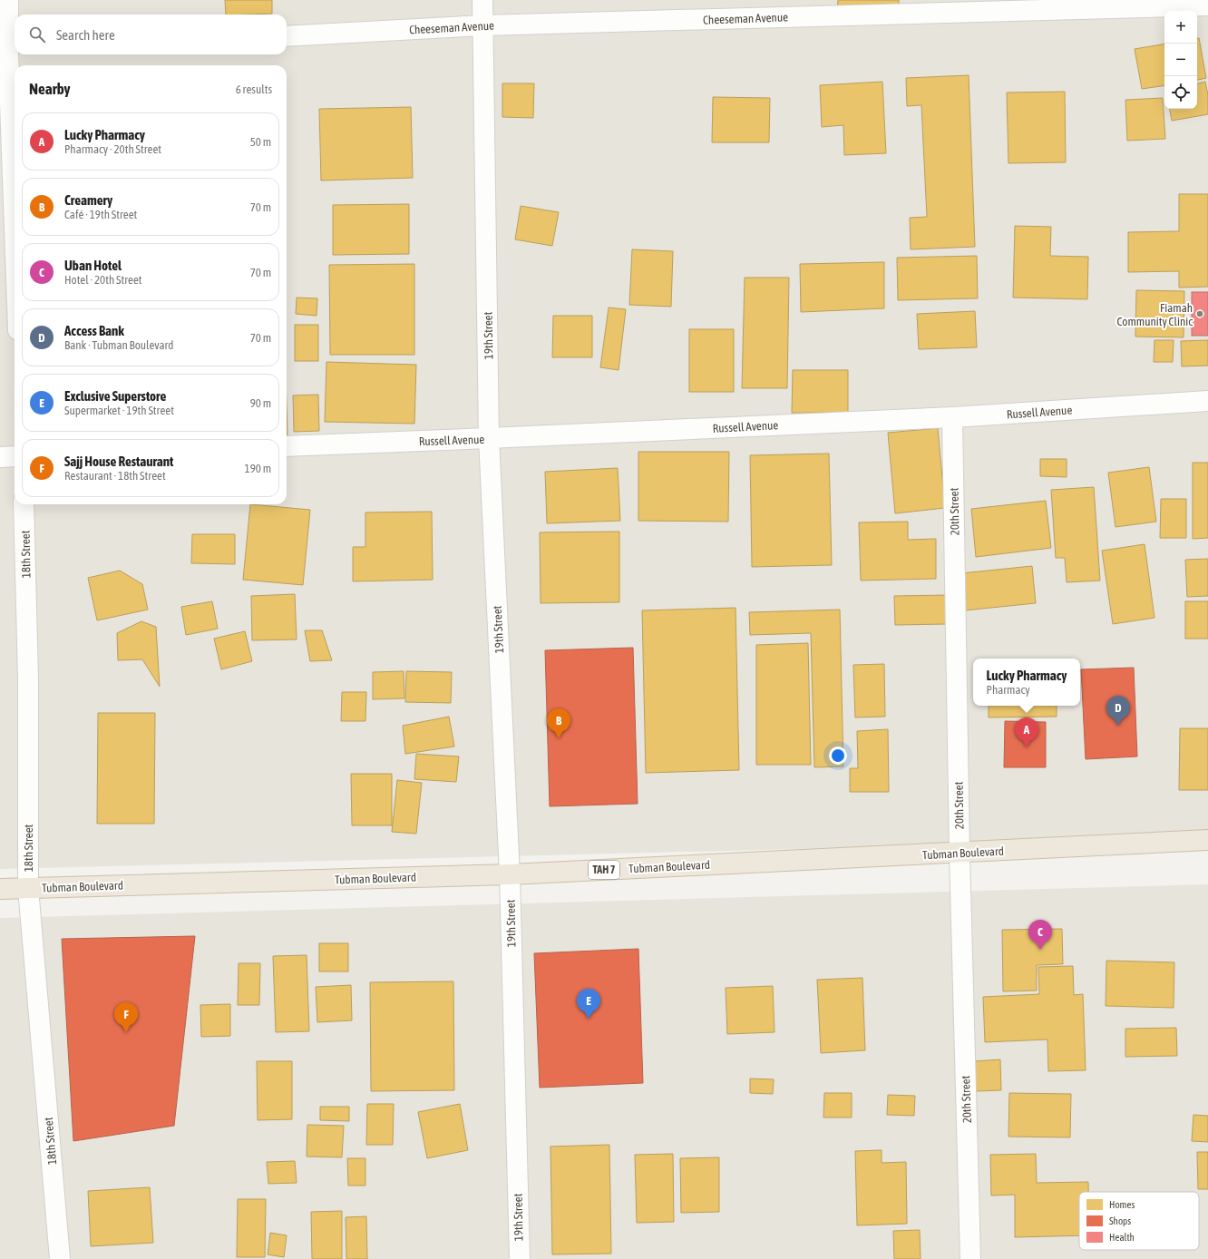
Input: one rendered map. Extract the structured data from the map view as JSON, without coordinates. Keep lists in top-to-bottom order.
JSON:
{
  "streets": {
    "highway": ["Tubman Boulevard", "TAH 7"],
    "street": [
      "Cheeseman Avenue",
      "19th Street",
      "Russell Avenue",
      "20th Street",
      "18th Street"
    ]
  },
  "crossings": [
    ["Cheeseman Avenue", "19th Street"],
    ["19th Street", "Russell Avenue"],
    ["19th Street", "Tubman Boulevard"],
    ["Russell Avenue", "20th Street"],
    ["20th Street", "Tubman Boulevard"],
    ["18th Street", "Tubman Boulevard"]
  ],
  "places": ["Fiamah Community Clinic"],
  "legend": ["Homes", "Shops", "Health"],
  "page": {
    "map_buttons": ["+", "−"],
    "search": "Search here",
    "heading": ["Nearby", "6 results"],
    "list": [
      {
        "mark": "A",
        "name": "Lucky Pharmacy",
        "note": "Pharmacy · 20th Street",
        "value": "50 m"
      },
      {
        "mark": "B",
        "name": "Creamery",
        "note": "Café · 19th Street",
        "value": "70 m"
      },
      {
        "mark": "C",
        "name": "Uban Hotel",
        "note": "Hotel · 20th Street",
        "value": "70 m"
      },
      {
        "mark": "D",
        "name": "Access Bank",
        "note": "Bank · Tubman Boulevard",
        "value": "70 m"
      },
      {
        "mark": "E",
        "name": "Exclusive Superstore",
        "note": "Supermarket · 19th Street",
        "value": "90 m"
      },
      {
        "mark": "F",
        "name": "Sajj House Restaurant",
        "note": "Restaurant · 18th Street",
        "value": "190 m"
      }
    ],
    "popup": ["Lucky Pharmacy", "Pharmacy"],
    "pins": [
      "D",
      "B",
      "A",
      "C",
      "E",
      "F"
    ]
  }
}
